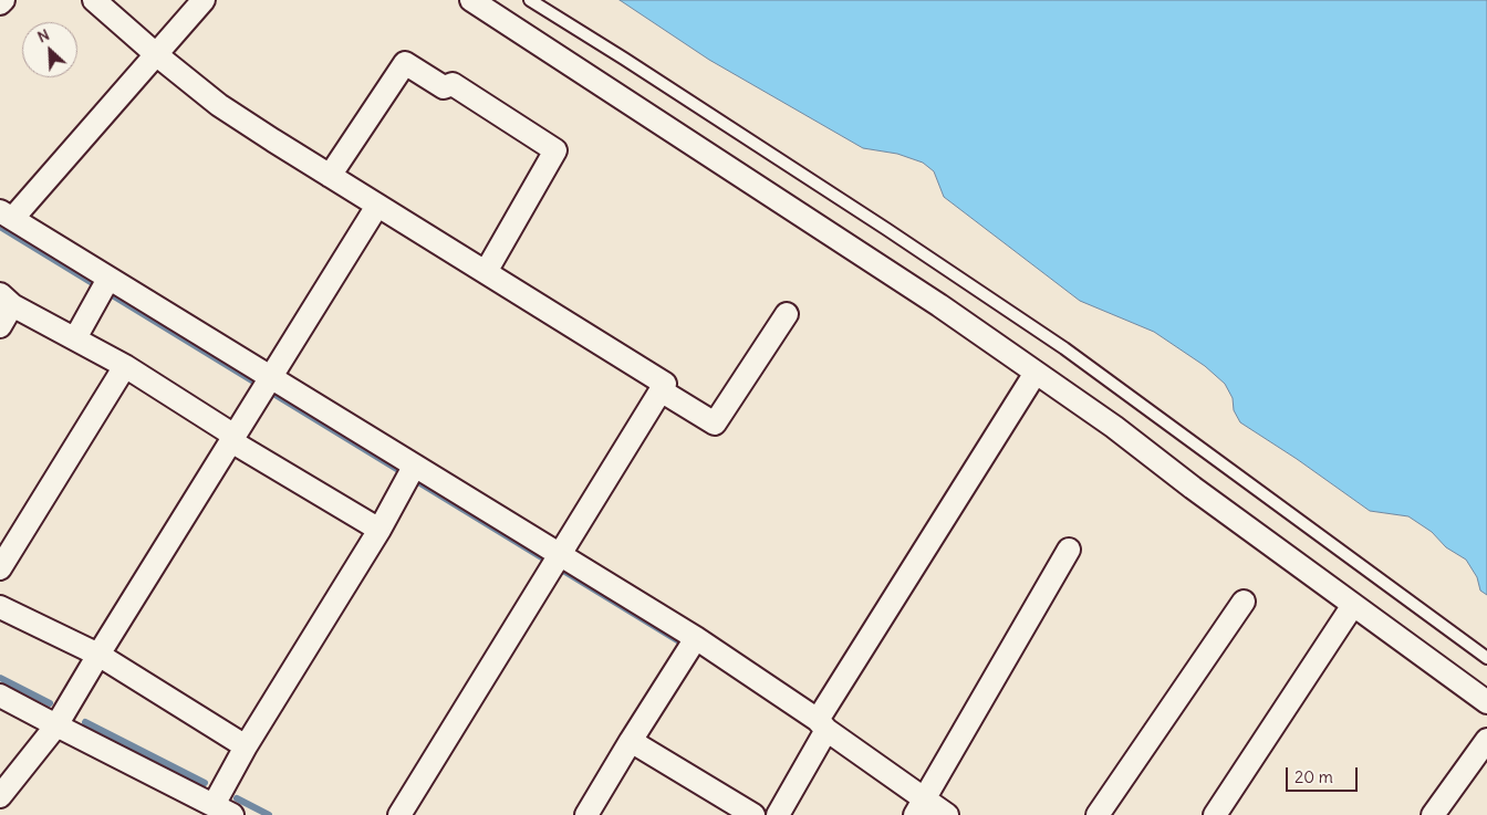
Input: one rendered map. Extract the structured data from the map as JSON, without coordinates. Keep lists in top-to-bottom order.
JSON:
{
  "scale_bar": "20 m",
  "north": "top left"
}
